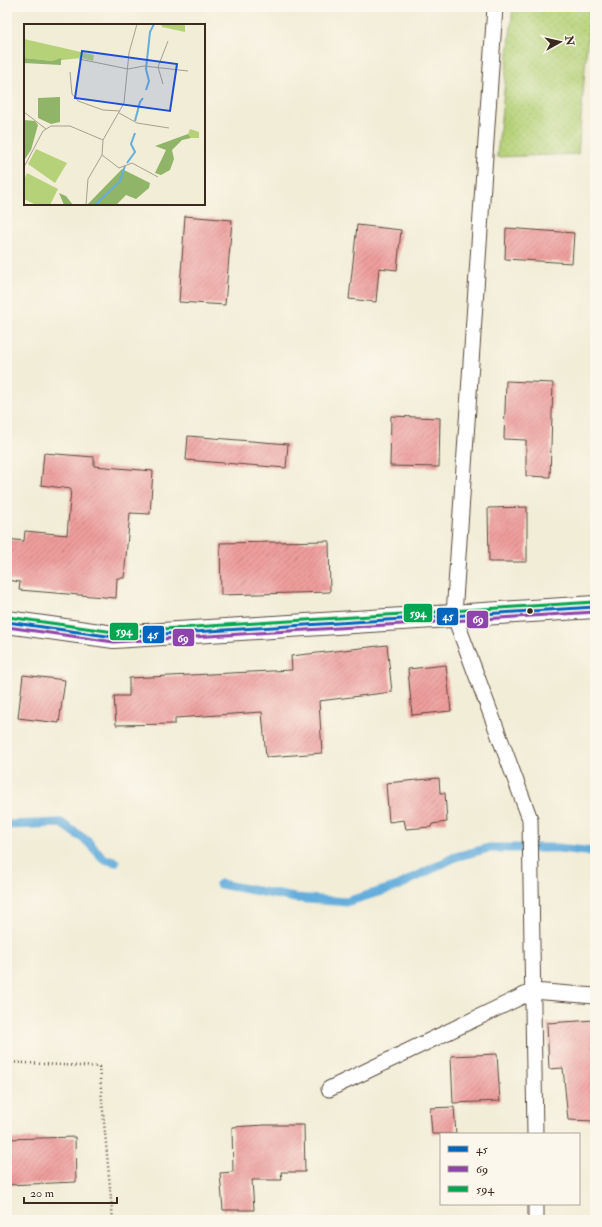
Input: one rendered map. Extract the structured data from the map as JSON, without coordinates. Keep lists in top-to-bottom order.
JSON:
{
  "lines": ["transit line 594", "transit line 45", "transit line 69"],
  "legend": ["45", "69", "594"],
  "scale_bar": "20 m",
  "north": "right"
}
